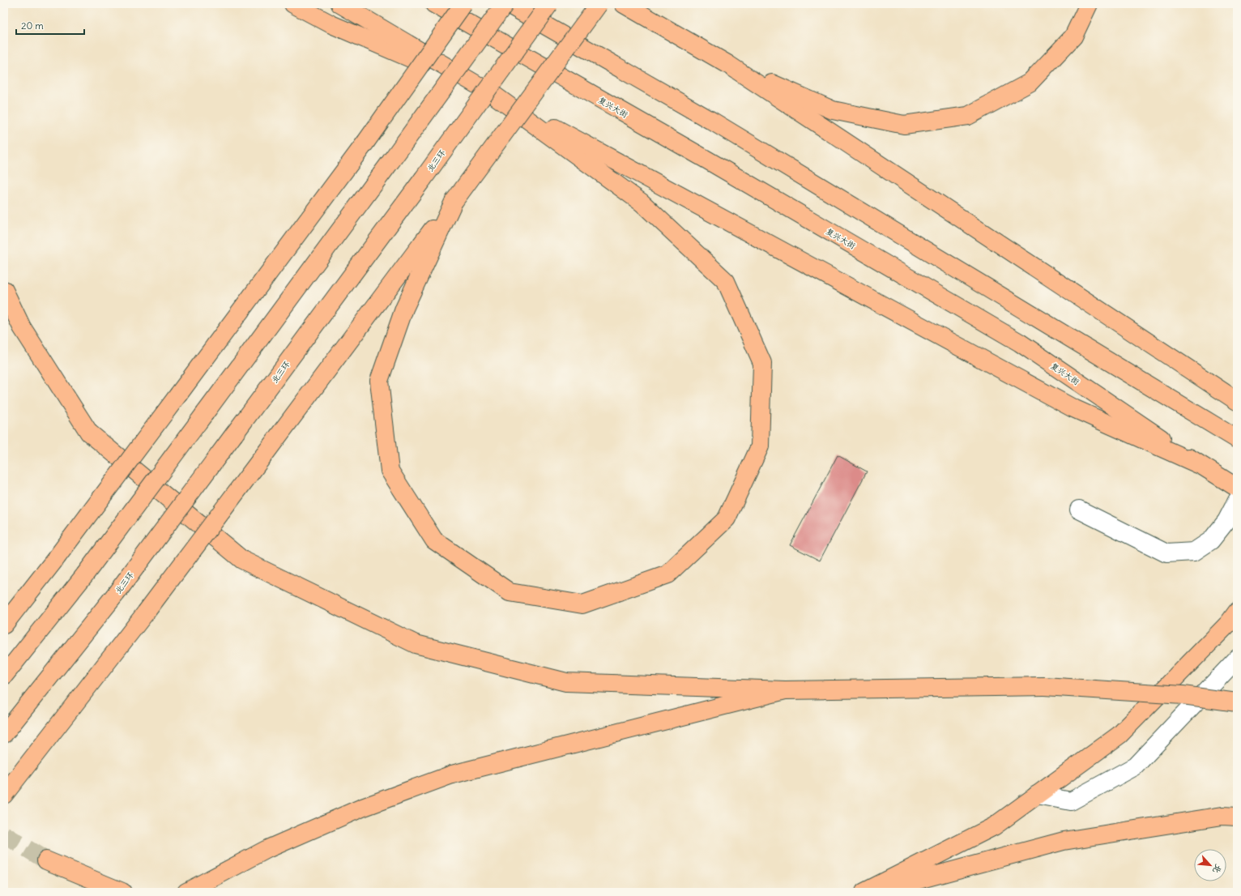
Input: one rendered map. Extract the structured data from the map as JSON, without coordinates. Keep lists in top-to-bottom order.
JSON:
{
  "streets": {
    "main road": ["复兴大街", "北三环"]
  },
  "scale_bar": "20 m",
  "north": "bottom right"
}
